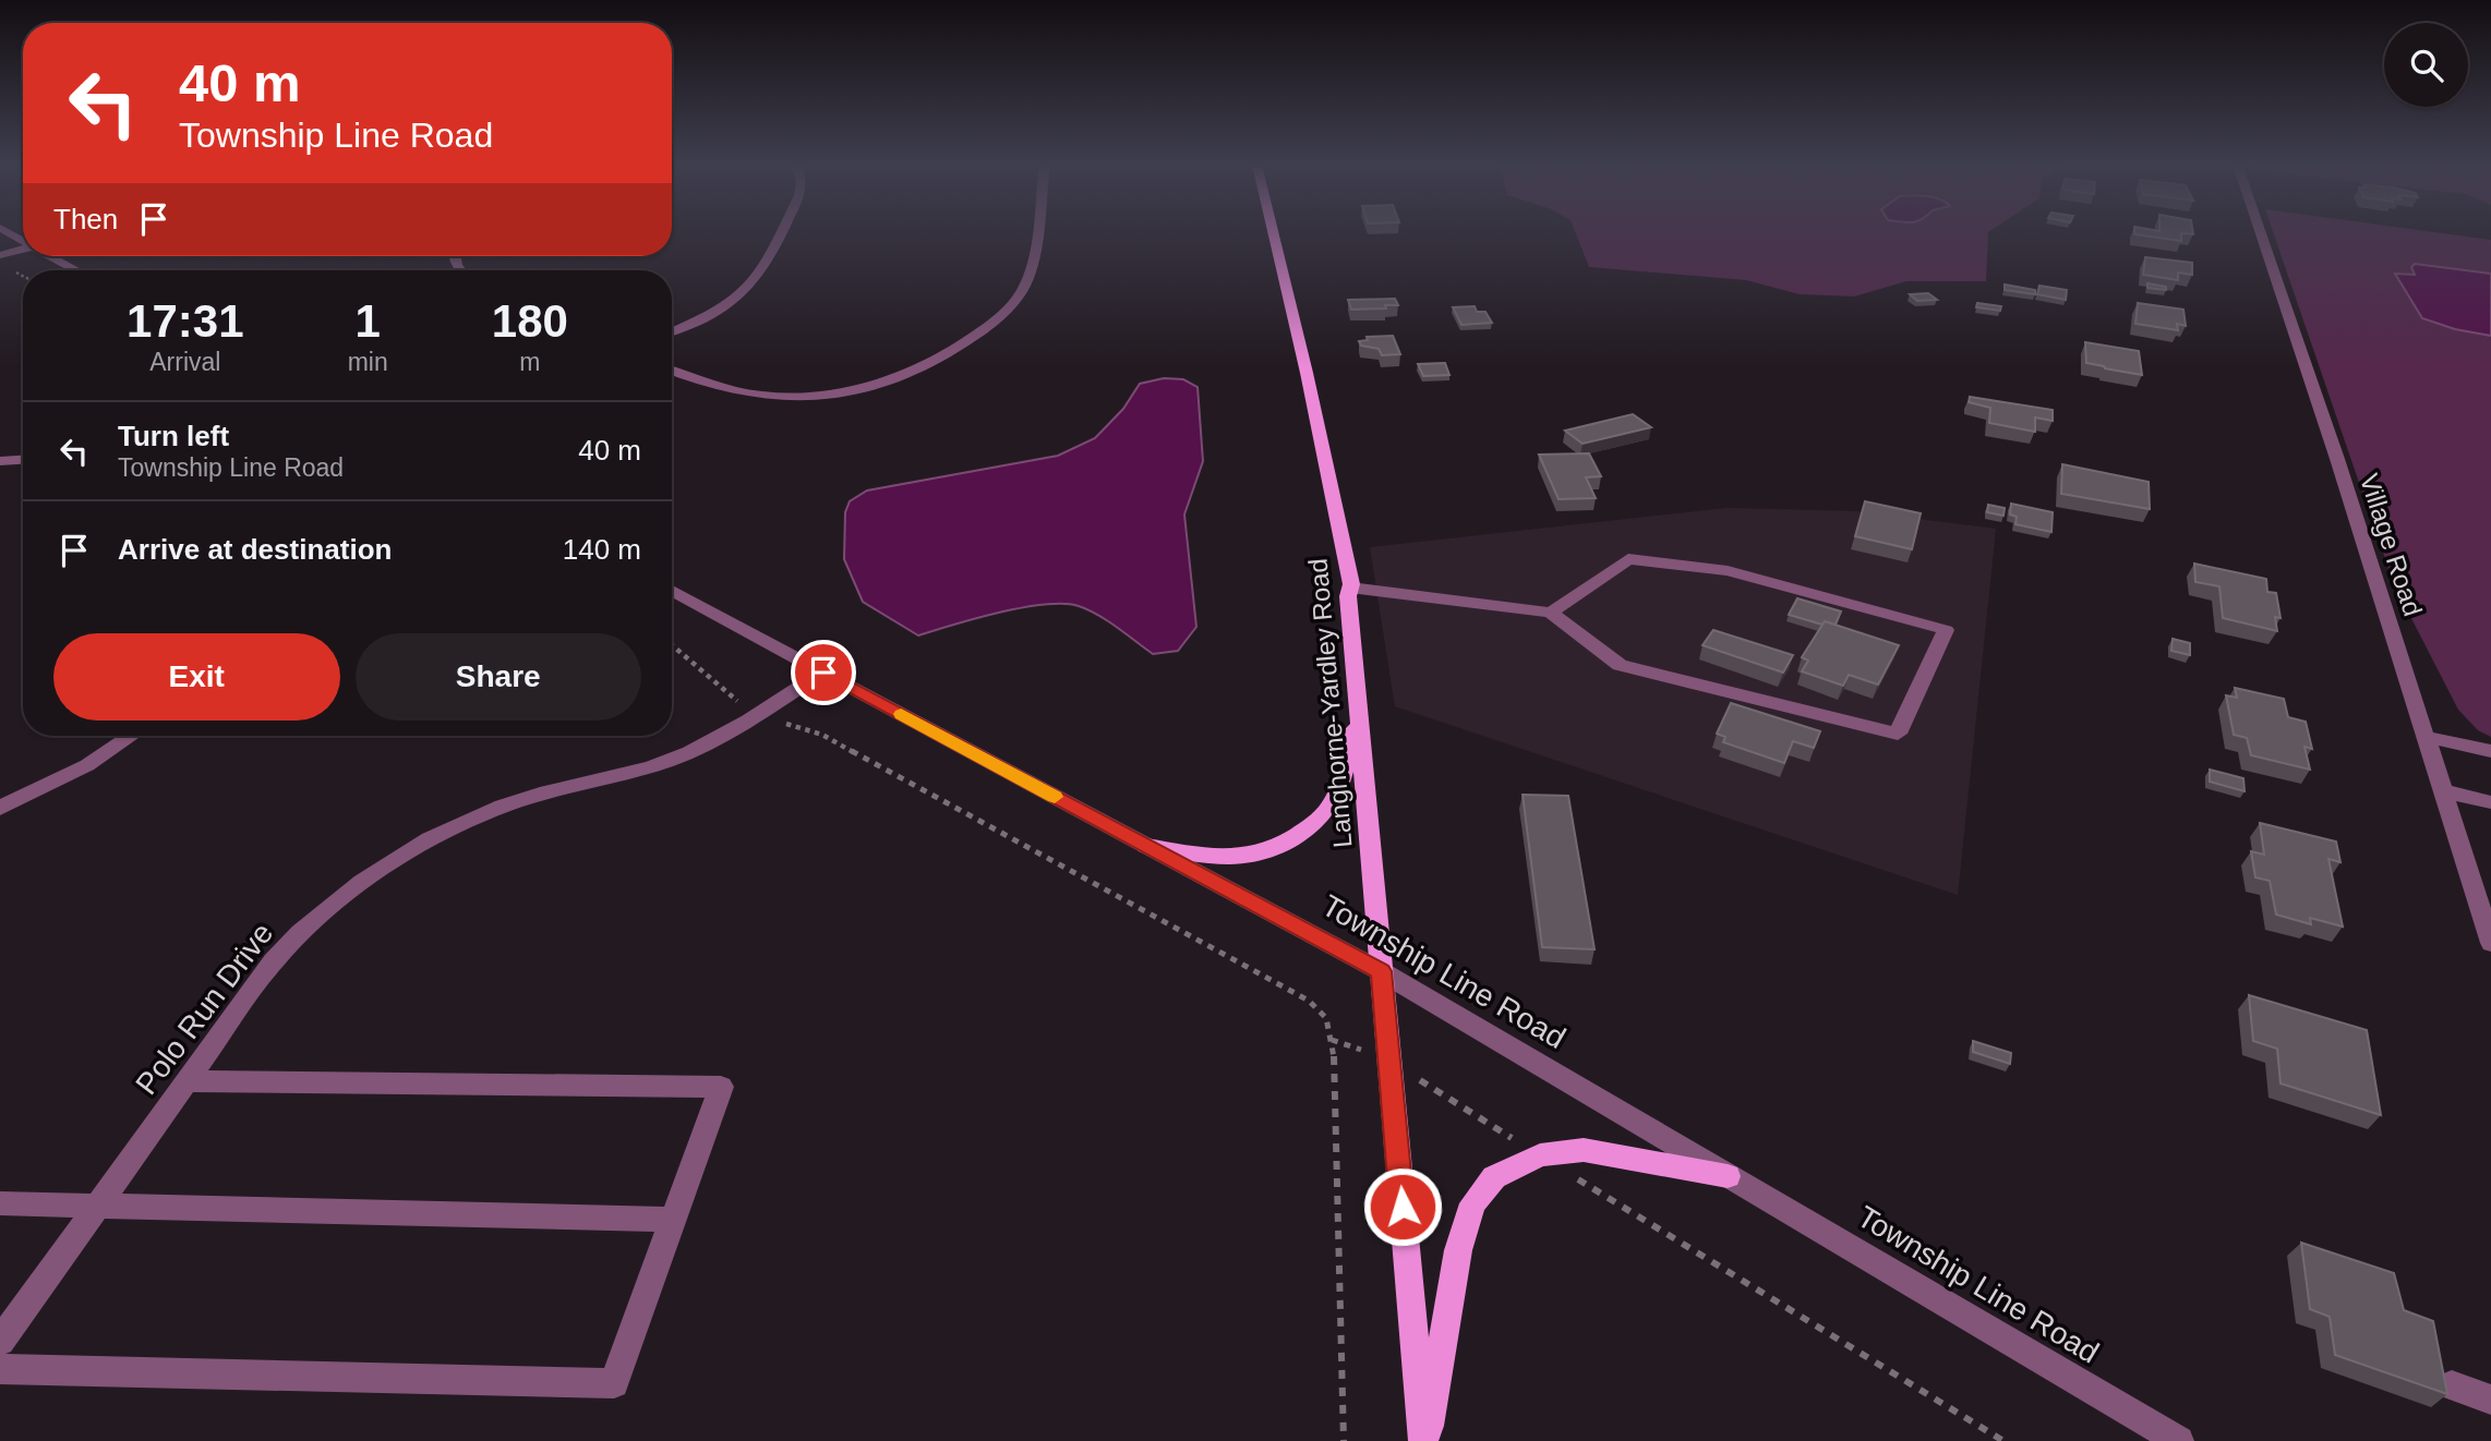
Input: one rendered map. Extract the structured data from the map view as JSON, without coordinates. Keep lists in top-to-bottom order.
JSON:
{
  "streets": {
    "main road": ["Langhorne-Yardley Road"],
    "street": ["Village Road", "Township Line Road", "Polo Run Drive"]
  },
  "crossings": [
    ["Langhorne-Yardley Road", "Township Line Road"],
    ["Township Line Road", "Polo Run Drive"]
  ],
  "page": {
    "turn": ["40 m", "Township Line Road"],
    "then": "Then",
    "eta": [
      "17:31",
      "Arrival",
      "1",
      "min",
      "180",
      "m"
    ],
    "list": [
      {
        "name": "Turn left",
        "note": "Township Line Road",
        "value": "40 m"
      },
      {
        "name": "Arrive at destination",
        "value": "140 m"
      }
    ],
    "buttons": ["Exit", "Share"]
  }
}
